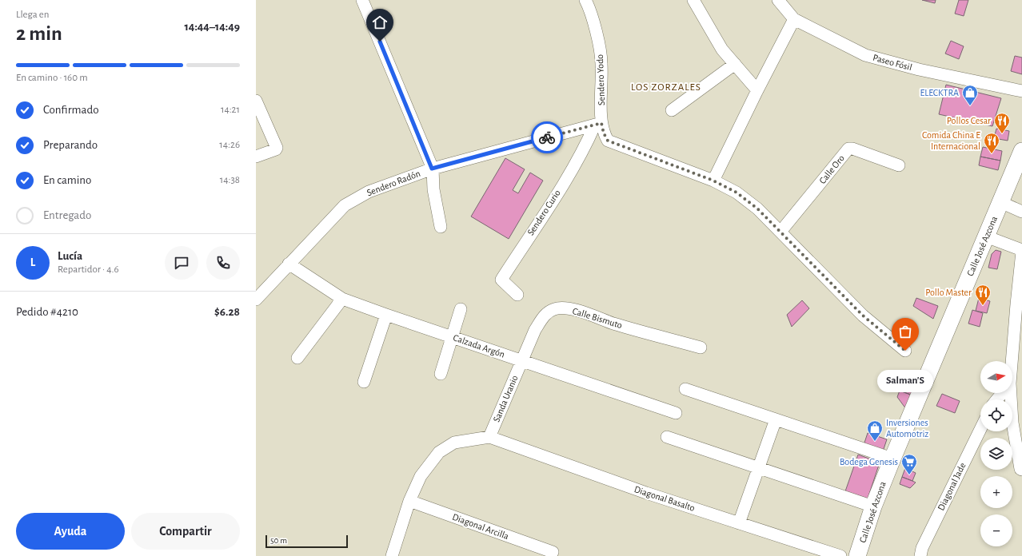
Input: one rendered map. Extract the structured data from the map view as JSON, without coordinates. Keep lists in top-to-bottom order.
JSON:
{
  "streets": {
    "main road": ["Calle José Azcona"],
    "street": [
      "Paseo Fósil",
      "Sendero Yodo",
      "Calle Oro",
      "Sendero Radón",
      "Sendero Curio",
      "Calle Bismuto",
      "Calzada Argón",
      "Sanda Uranio",
      "Diagonal Jade",
      "Diagonal Basalto",
      "Diagonal Arcilla"
    ]
  },
  "crossings": [
    ["Sendero Yodo", "Sendero Radón"],
    ["Sendero Yodo", "Sendero Curio"],
    ["Sendero Radón", "Sendero Curio"],
    ["Sendero Radón", "Calzada Argón"],
    ["Calle Bismuto", "Calzada Argón"],
    ["Calle Bismuto", "Sanda Uranio"],
    ["Calzada Argón", "Sanda Uranio"],
    ["Sanda Uranio", "Diagonal Basalto"]
  ],
  "districts": ["LOS ZORZALES"],
  "places": {
    "shop": ["ELECKTRA", "Inversiones Automotriz"],
    "restaurant": ["Pollos Cesar", "Comida China E Internacional", "Pollo Master"],
    "other": ["Salman'S"],
    "supermarket": ["Bodega Genesis"]
  },
  "scale_bar": "50 m",
  "north": "right",
  "page": {
    "heading": ["2 min", "Llega en", "14:44–14:49"],
    "panel": [
      "Lucía",
      "Repartidor · 4.6",
      "Pedido #4210",
      "$6.28"
    ],
    "bar": "En camino · 160 m",
    "list": [
      ["Confirmado", "14:21"],
      ["Preparando", "14:26"],
      ["En camino", "14:38"],
      "Entregado"
    ],
    "round": "L",
    "map_buttons": ["+", "−"],
    "bubble": "Salman'S",
    "buttons": ["Ayuda", "Compartir"],
    "scale": "50 m"
  }
}
